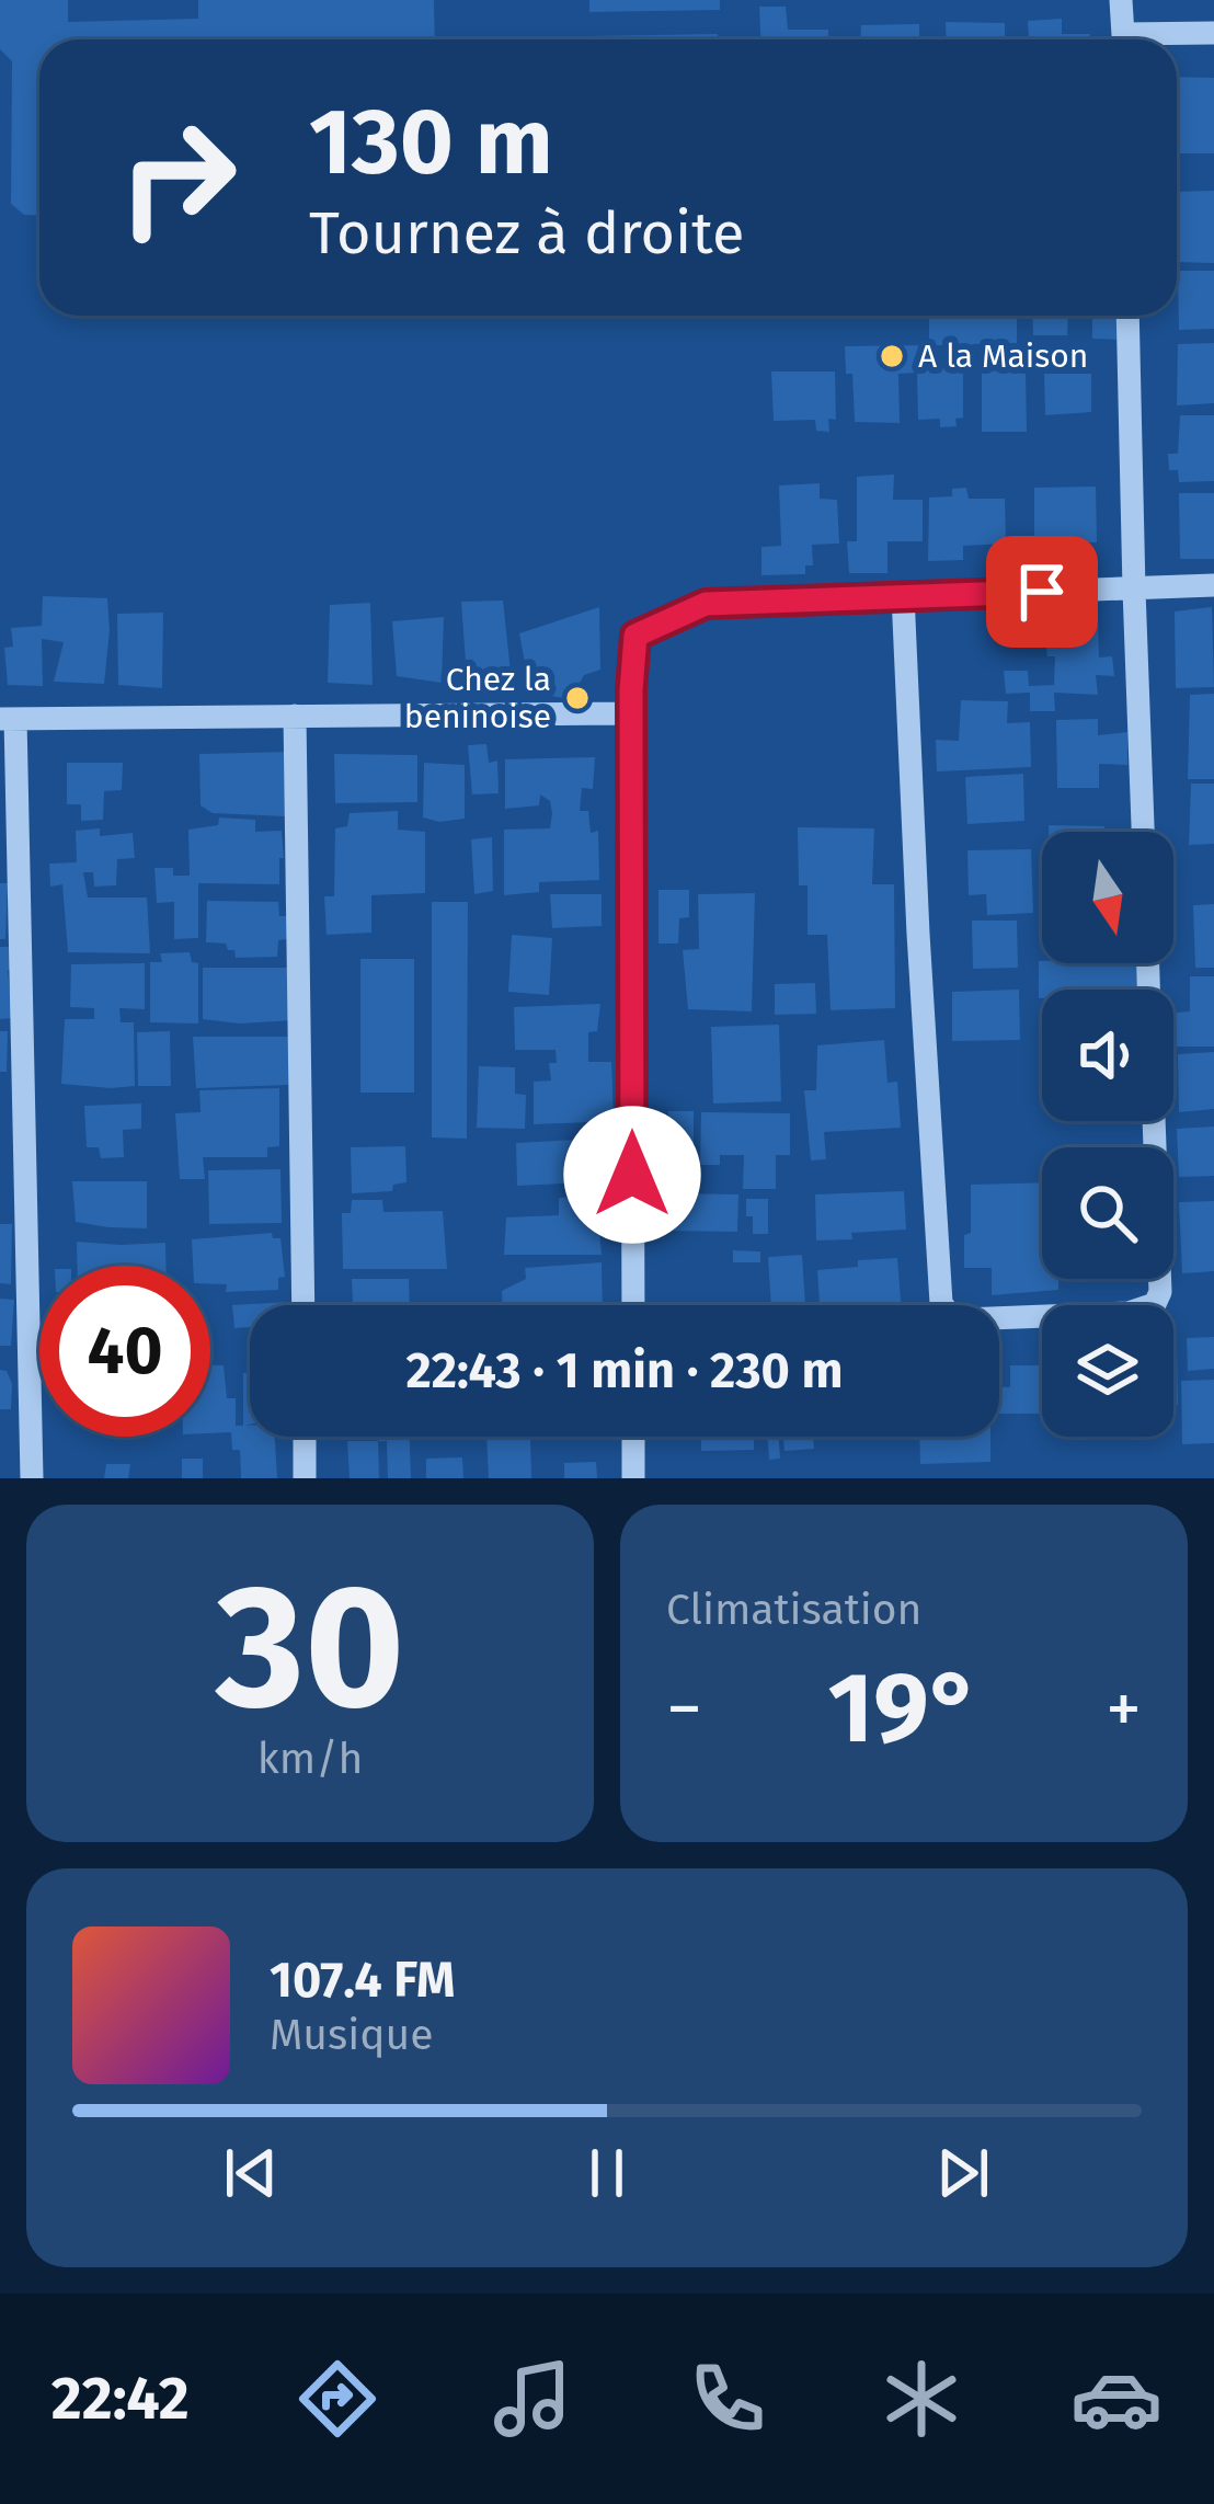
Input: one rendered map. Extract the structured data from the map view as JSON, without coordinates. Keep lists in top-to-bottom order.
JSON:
{
  "places": ["A la Maison", "Chez la beninoise"],
  "north": "bottom",
  "page": {
    "turn": ["130 m", "Tournez à droite"],
    "limit": "40",
    "trip": "22:43 · 1 min · 230 m",
    "tile": [
      ["30", "km/h"],
      "Climatisation"
    ],
    "heat": ["−", "19°", "+"],
    "song": ["107.4 FM", "Musique"],
    "tabs": "22:42"
  }
}
